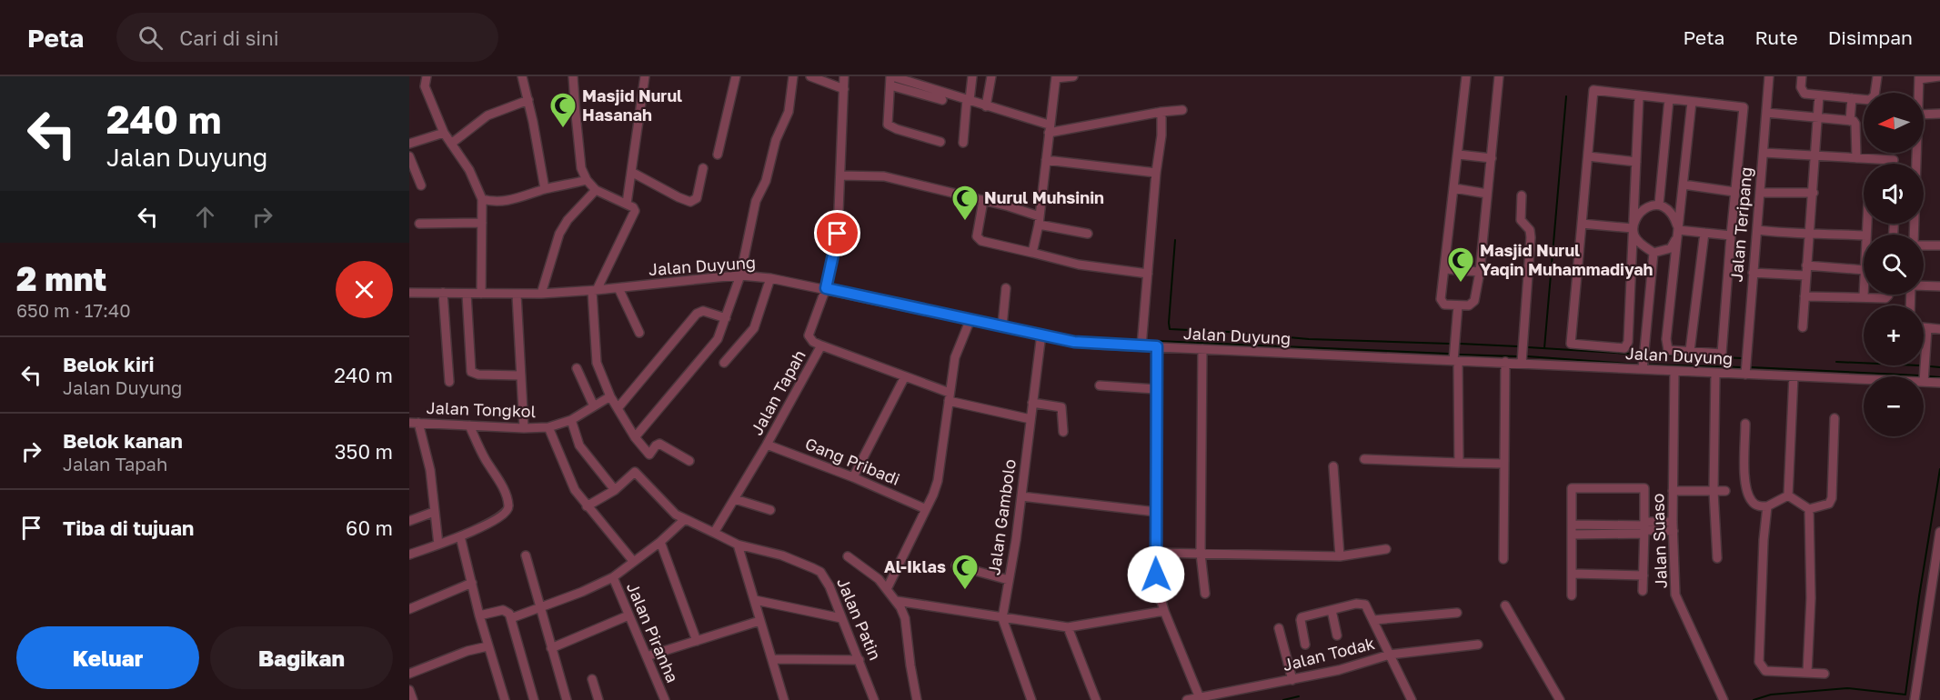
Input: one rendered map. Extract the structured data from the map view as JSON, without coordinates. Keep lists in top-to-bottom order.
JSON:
{
  "streets": {
    "street": [
      "Jalan Teripang",
      "Jalan Duyung",
      "Jalan Tapah",
      "Jalan Tongkol",
      "Gang Pribadi",
      "Jalan Gambolo",
      "Jalan Suaso",
      "Jalan Patin",
      "Jalan Piranha",
      "Jalan Todak"
    ]
  },
  "crossings": [
    ["Jalan Teripang", "Jalan Duyung"],
    ["Jalan Duyung", "Jalan Tapah"],
    ["Jalan Duyung", "Jalan Gambolo"],
    ["Jalan Duyung", "Jalan Suaso"],
    ["Jalan Tapah", "Gang Pribadi"]
  ],
  "places": {
    "mosque": [
      "Masjid Nurul Hasanah",
      "Nurul Muhsinin",
      "Masjid Nurul Yaqin Muhammadiyah",
      "Al-Iklas"
    ]
  },
  "north": "left",
  "page": {
    "header": "Peta",
    "search": "Cari di sini",
    "nav": ["Peta", "Rute", "Disimpan"],
    "turn": ["240 m", "Jalan Duyung"],
    "map_buttons": ["+", "−"],
    "heading": ["2 mnt", "650 m · 17:40"],
    "list": [
      {
        "name": "Belok kiri",
        "note": "Jalan Duyung",
        "value": "240 m"
      },
      {
        "name": "Belok kanan",
        "note": "Jalan Tapah",
        "value": "350 m"
      },
      {
        "name": "Tiba di tujuan",
        "value": "60 m"
      }
    ],
    "buttons": ["Keluar", "Bagikan"]
  }
}
